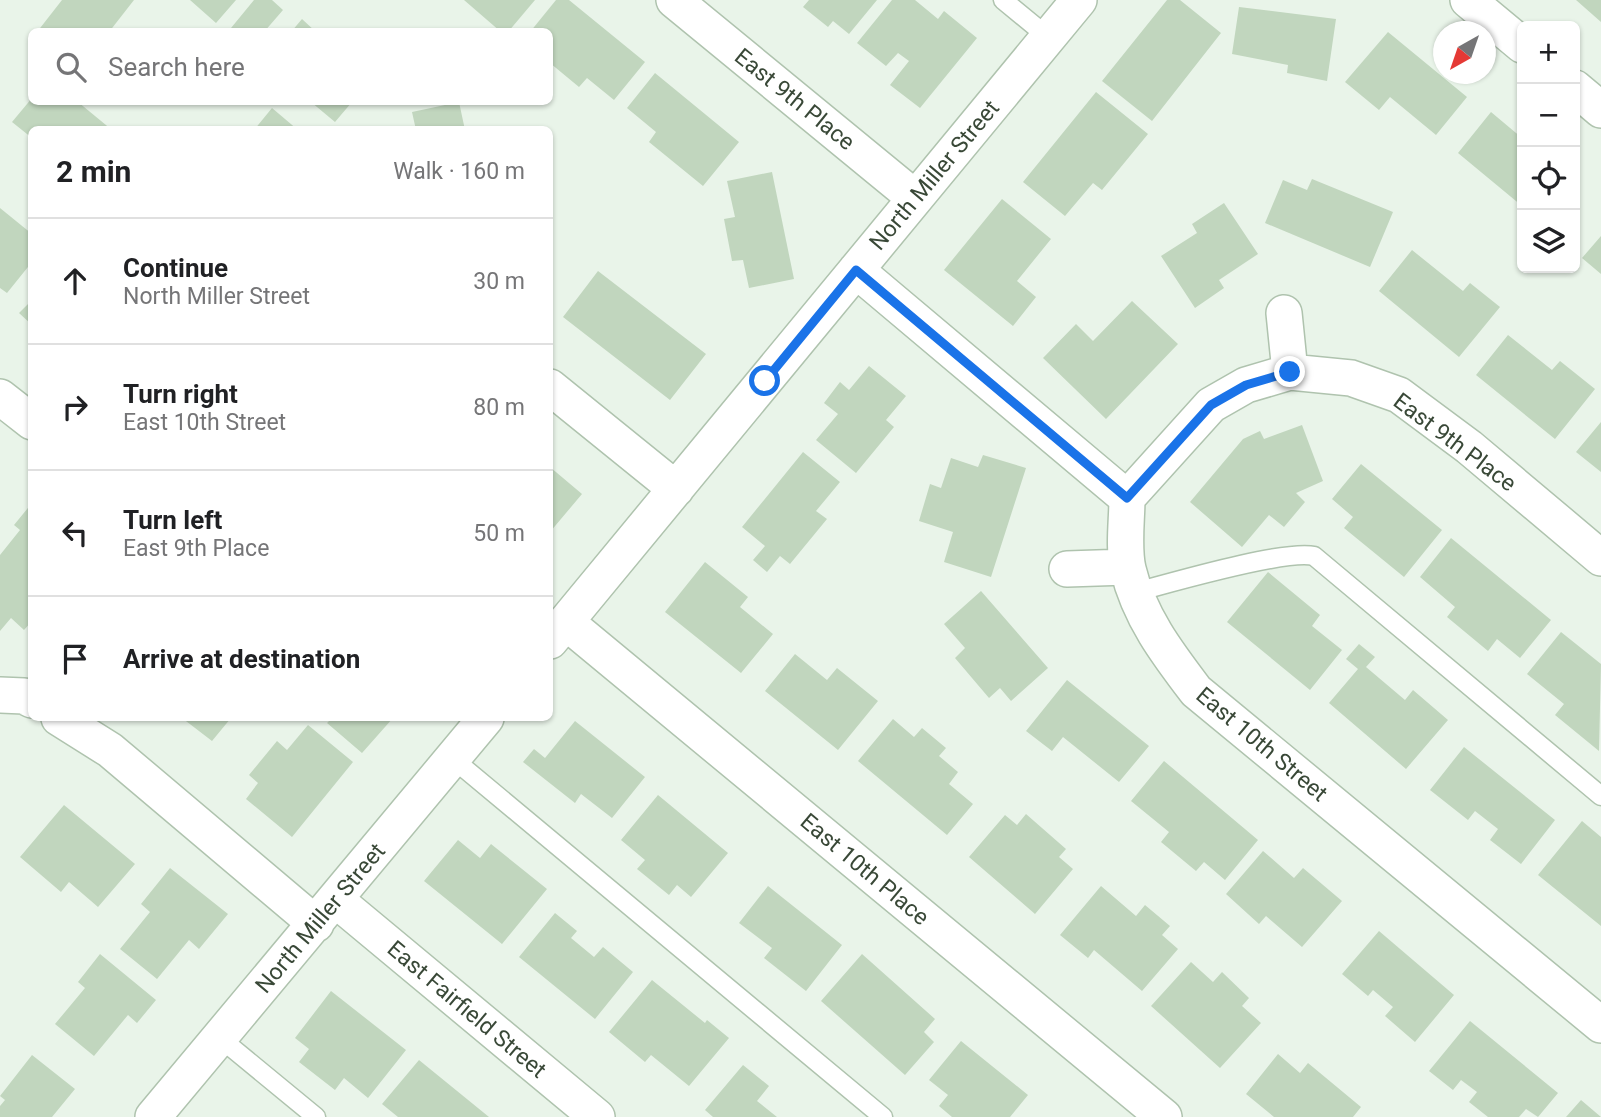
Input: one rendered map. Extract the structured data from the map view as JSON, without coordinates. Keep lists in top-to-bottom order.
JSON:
{
  "streets": {
    "street": [
      "East 9th Place",
      "North Miller Street",
      "East 10th Street",
      "East 10th Place",
      "East Fairfield Street"
    ]
  },
  "crossings": [
    ["East 9th Place", "North Miller Street"],
    ["East 9th Place", "East 10th Street"],
    ["North Miller Street", "East 10th Place"],
    ["North Miller Street", "East Fairfield Street"]
  ],
  "north": "bottom left",
  "page": {
    "map_buttons": ["+", "−"],
    "search": "Search here",
    "heading": ["2 min", "Walk · 160 m"],
    "list": [
      ["Continue", "North Miller Street", "30 m"],
      ["Turn right", "East 10th Street", "80 m"],
      ["Turn left", "East 9th Place", "50 m"],
      "Arrive at destination"
    ]
  }
}
